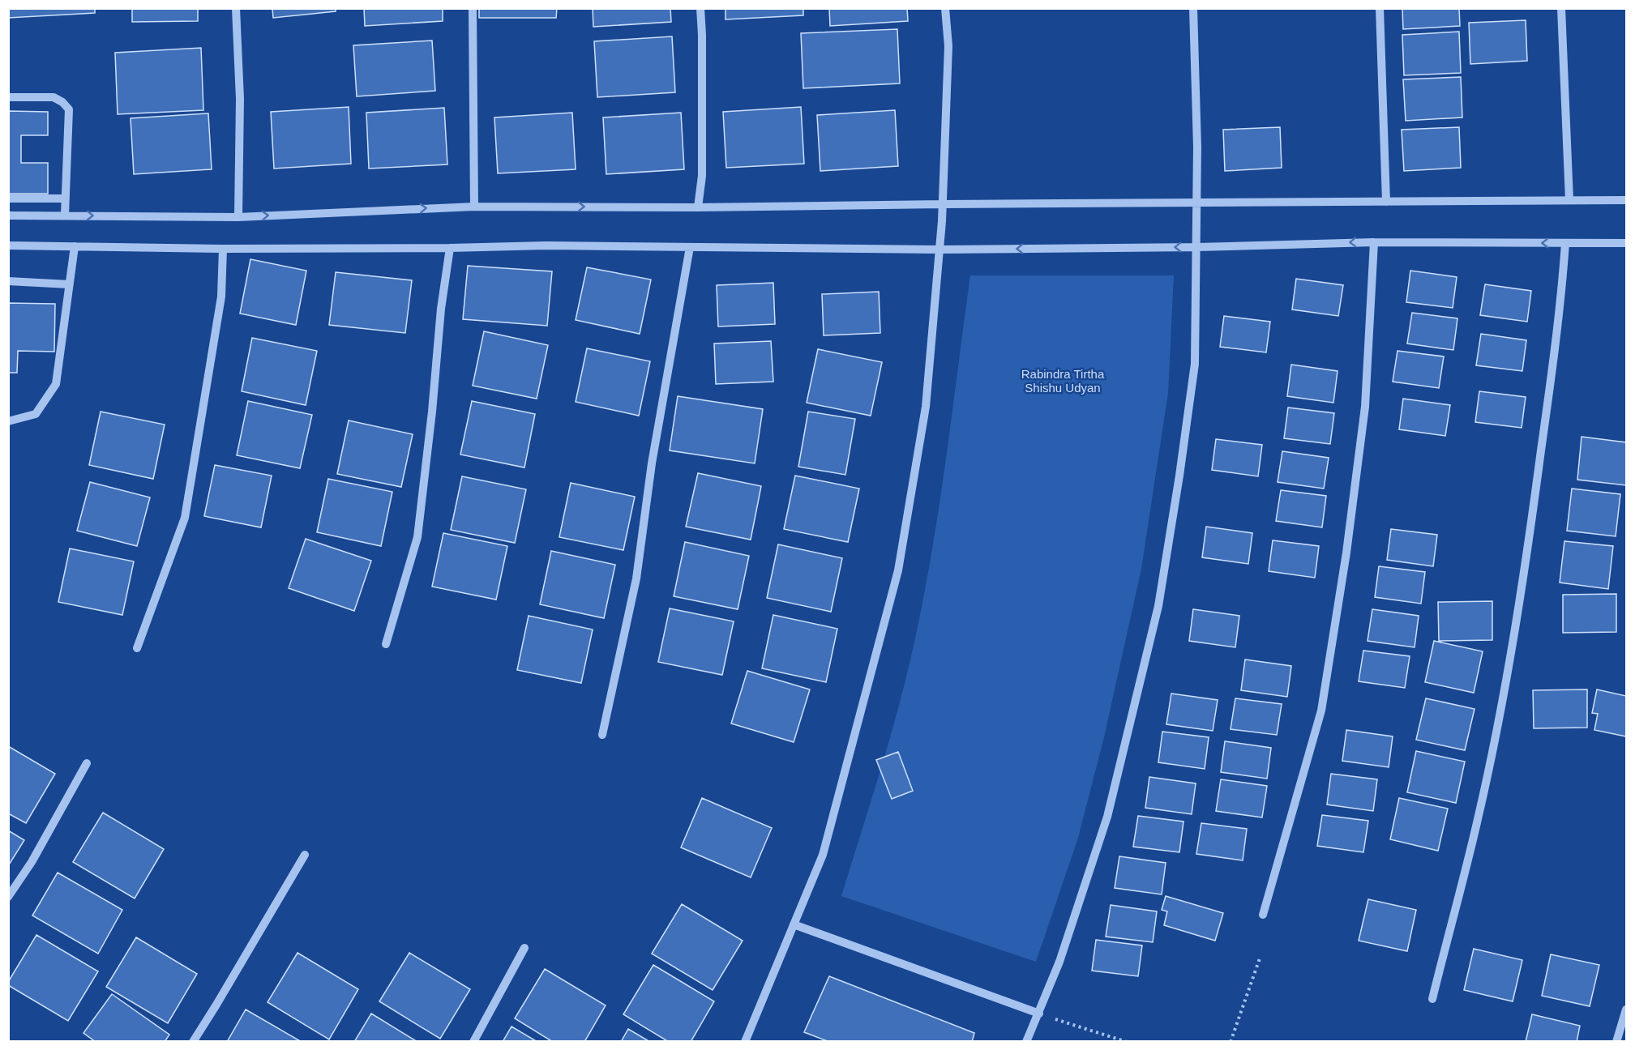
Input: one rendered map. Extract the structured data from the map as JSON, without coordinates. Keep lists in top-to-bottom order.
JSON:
{
  "parks": ["Rabindra Tirtha Shishu Udyan"]
}
